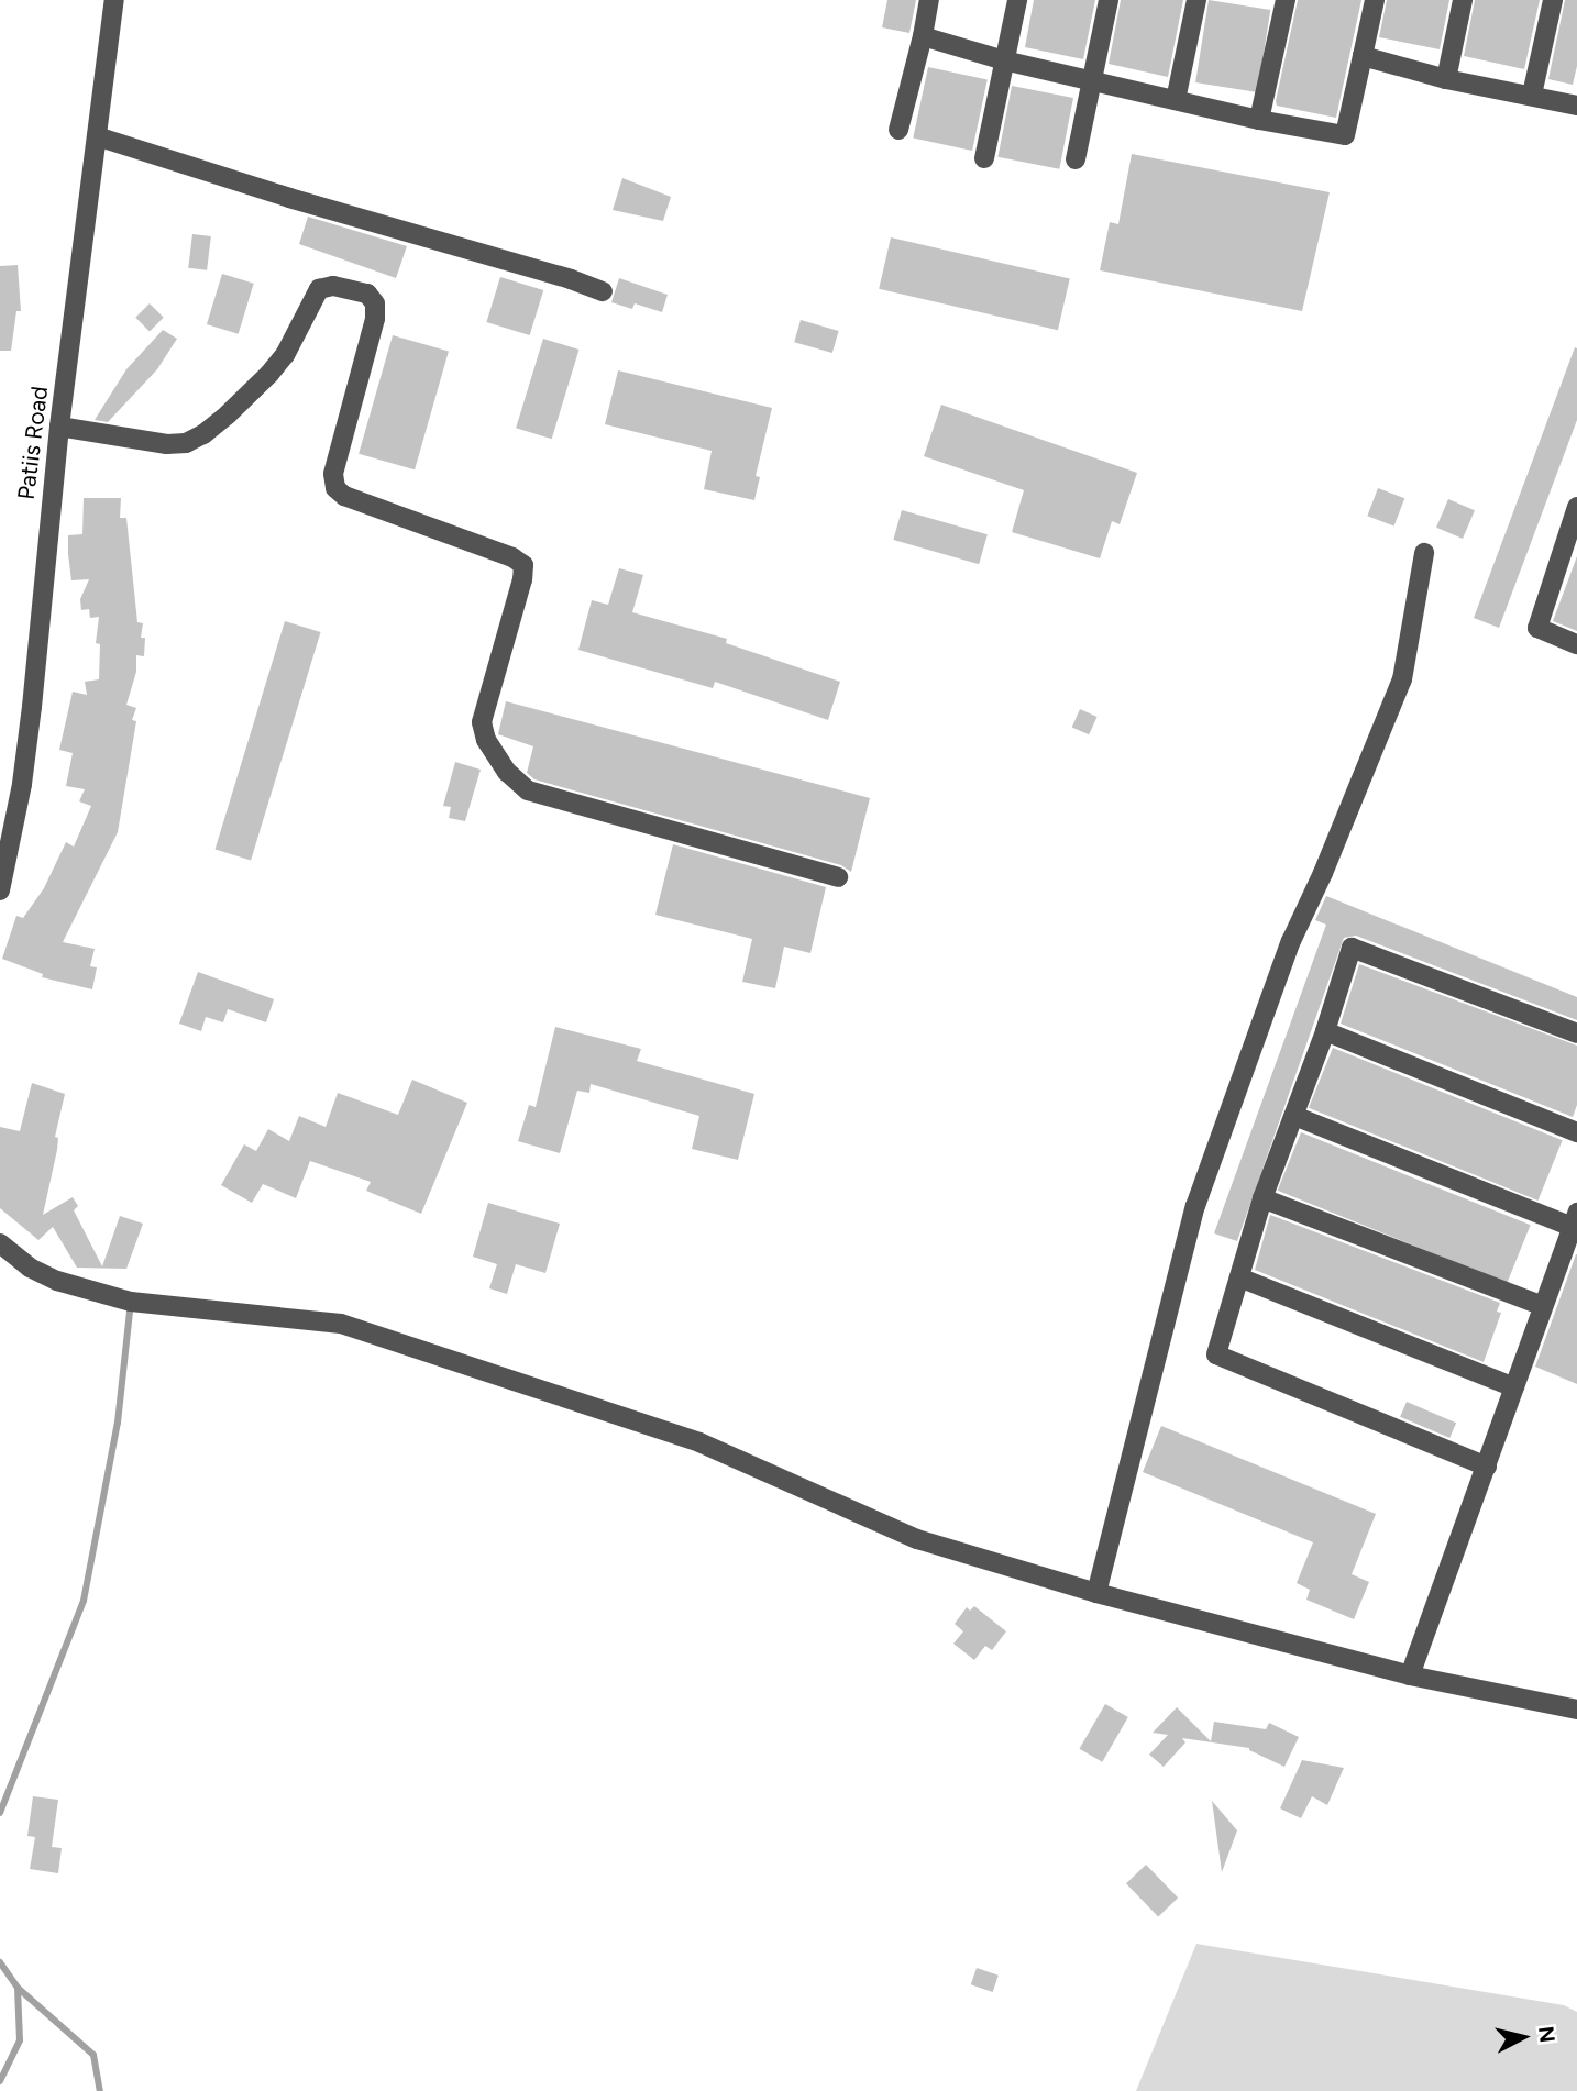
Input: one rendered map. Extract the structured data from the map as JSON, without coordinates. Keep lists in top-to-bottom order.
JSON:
{
  "streets": {
    "street": ["Patiis Road"]
  },
  "north": "right"
}
